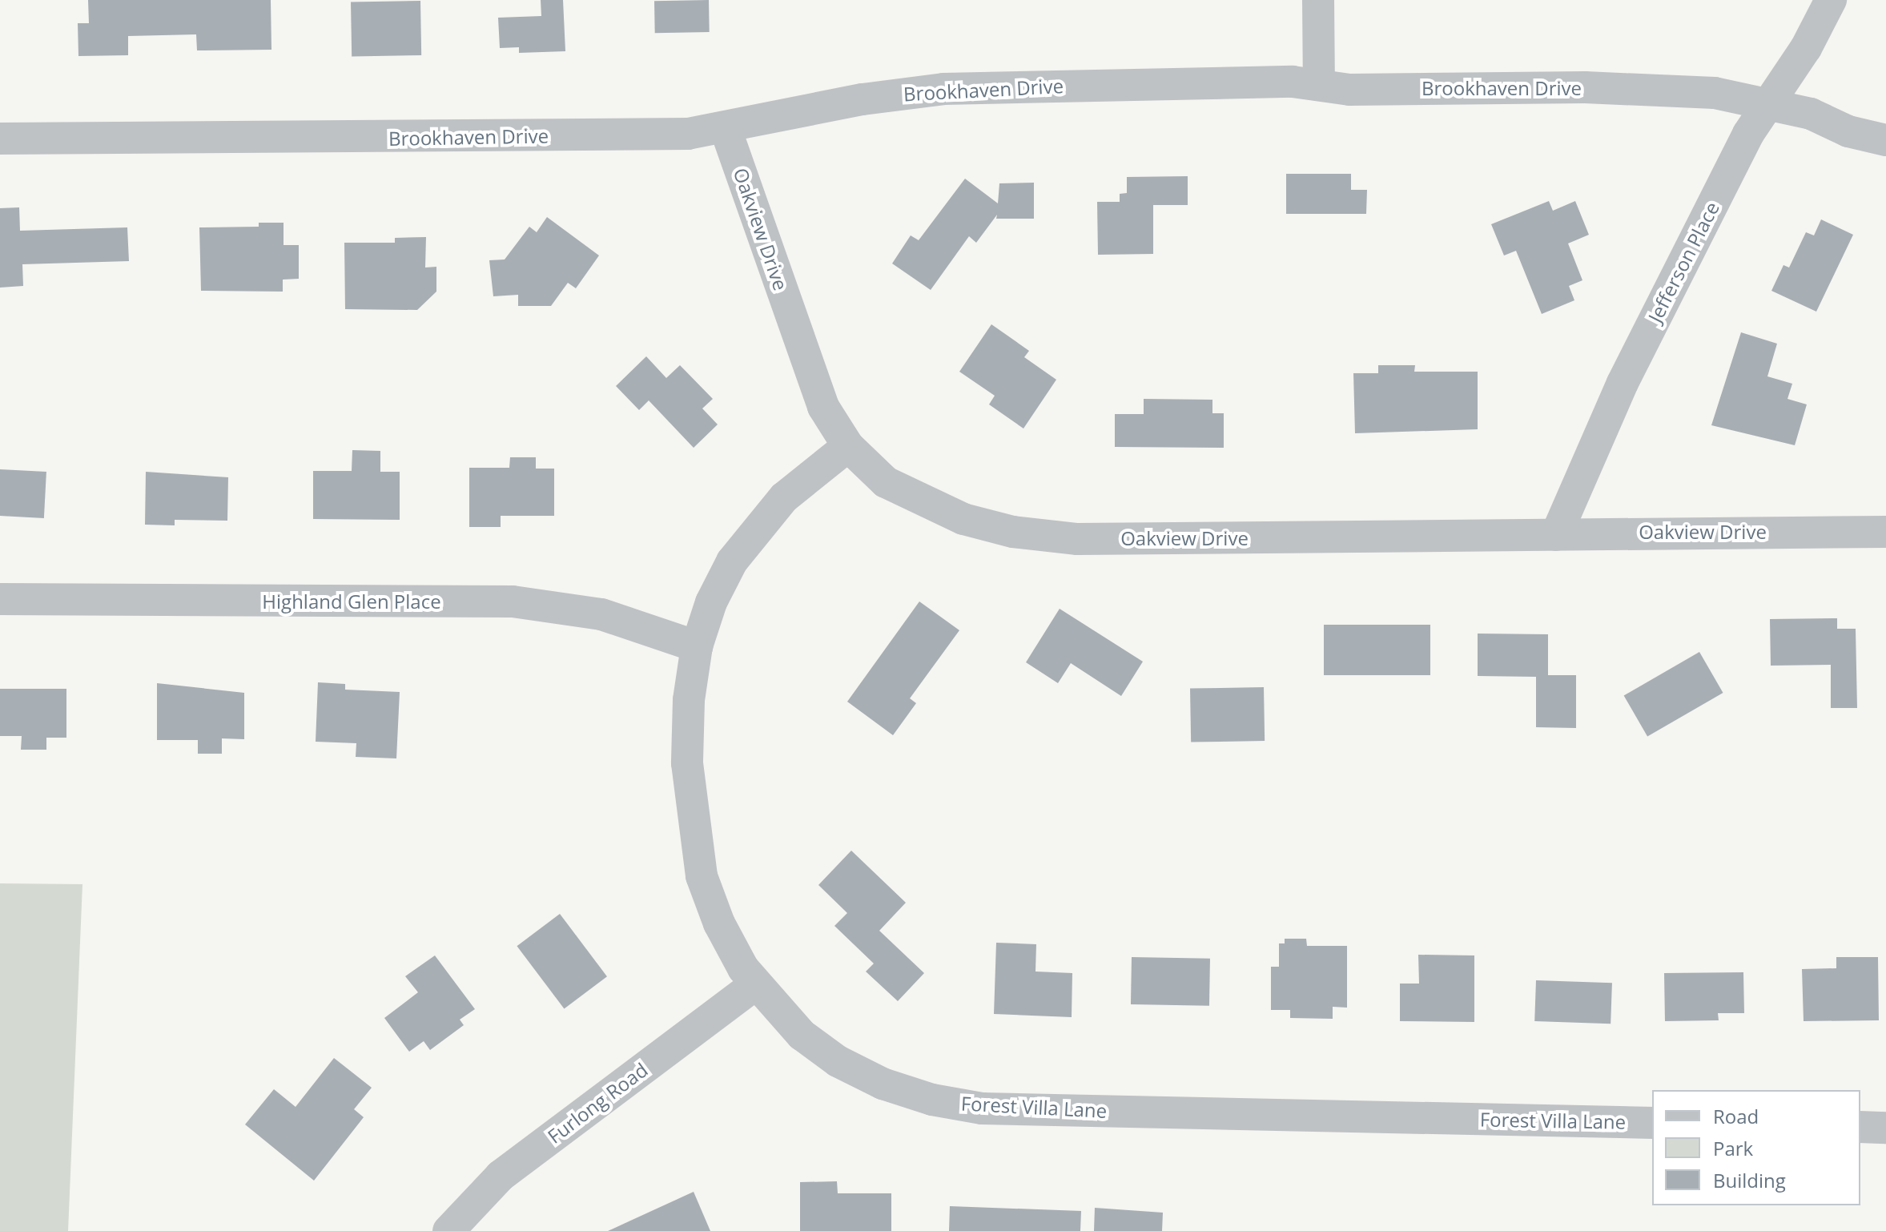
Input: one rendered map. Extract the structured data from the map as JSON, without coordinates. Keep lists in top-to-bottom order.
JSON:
{
  "streets": {
    "street": [
      "Brookhaven Drive",
      "Oakview Drive",
      "Jefferson Place",
      "Highland Glen Place",
      "Furlong Road",
      "Forest Villa Lane"
    ]
  },
  "crossings": [
    ["Brookhaven Drive", "Oakview Drive"],
    ["Brookhaven Drive", "Jefferson Place"],
    ["Oakview Drive", "Jefferson Place"],
    ["Oakview Drive", "Forest Villa Lane"],
    ["Highland Glen Place", "Forest Villa Lane"],
    ["Furlong Road", "Forest Villa Lane"]
  ],
  "legend": ["Road", "Park", "Building"]
}
